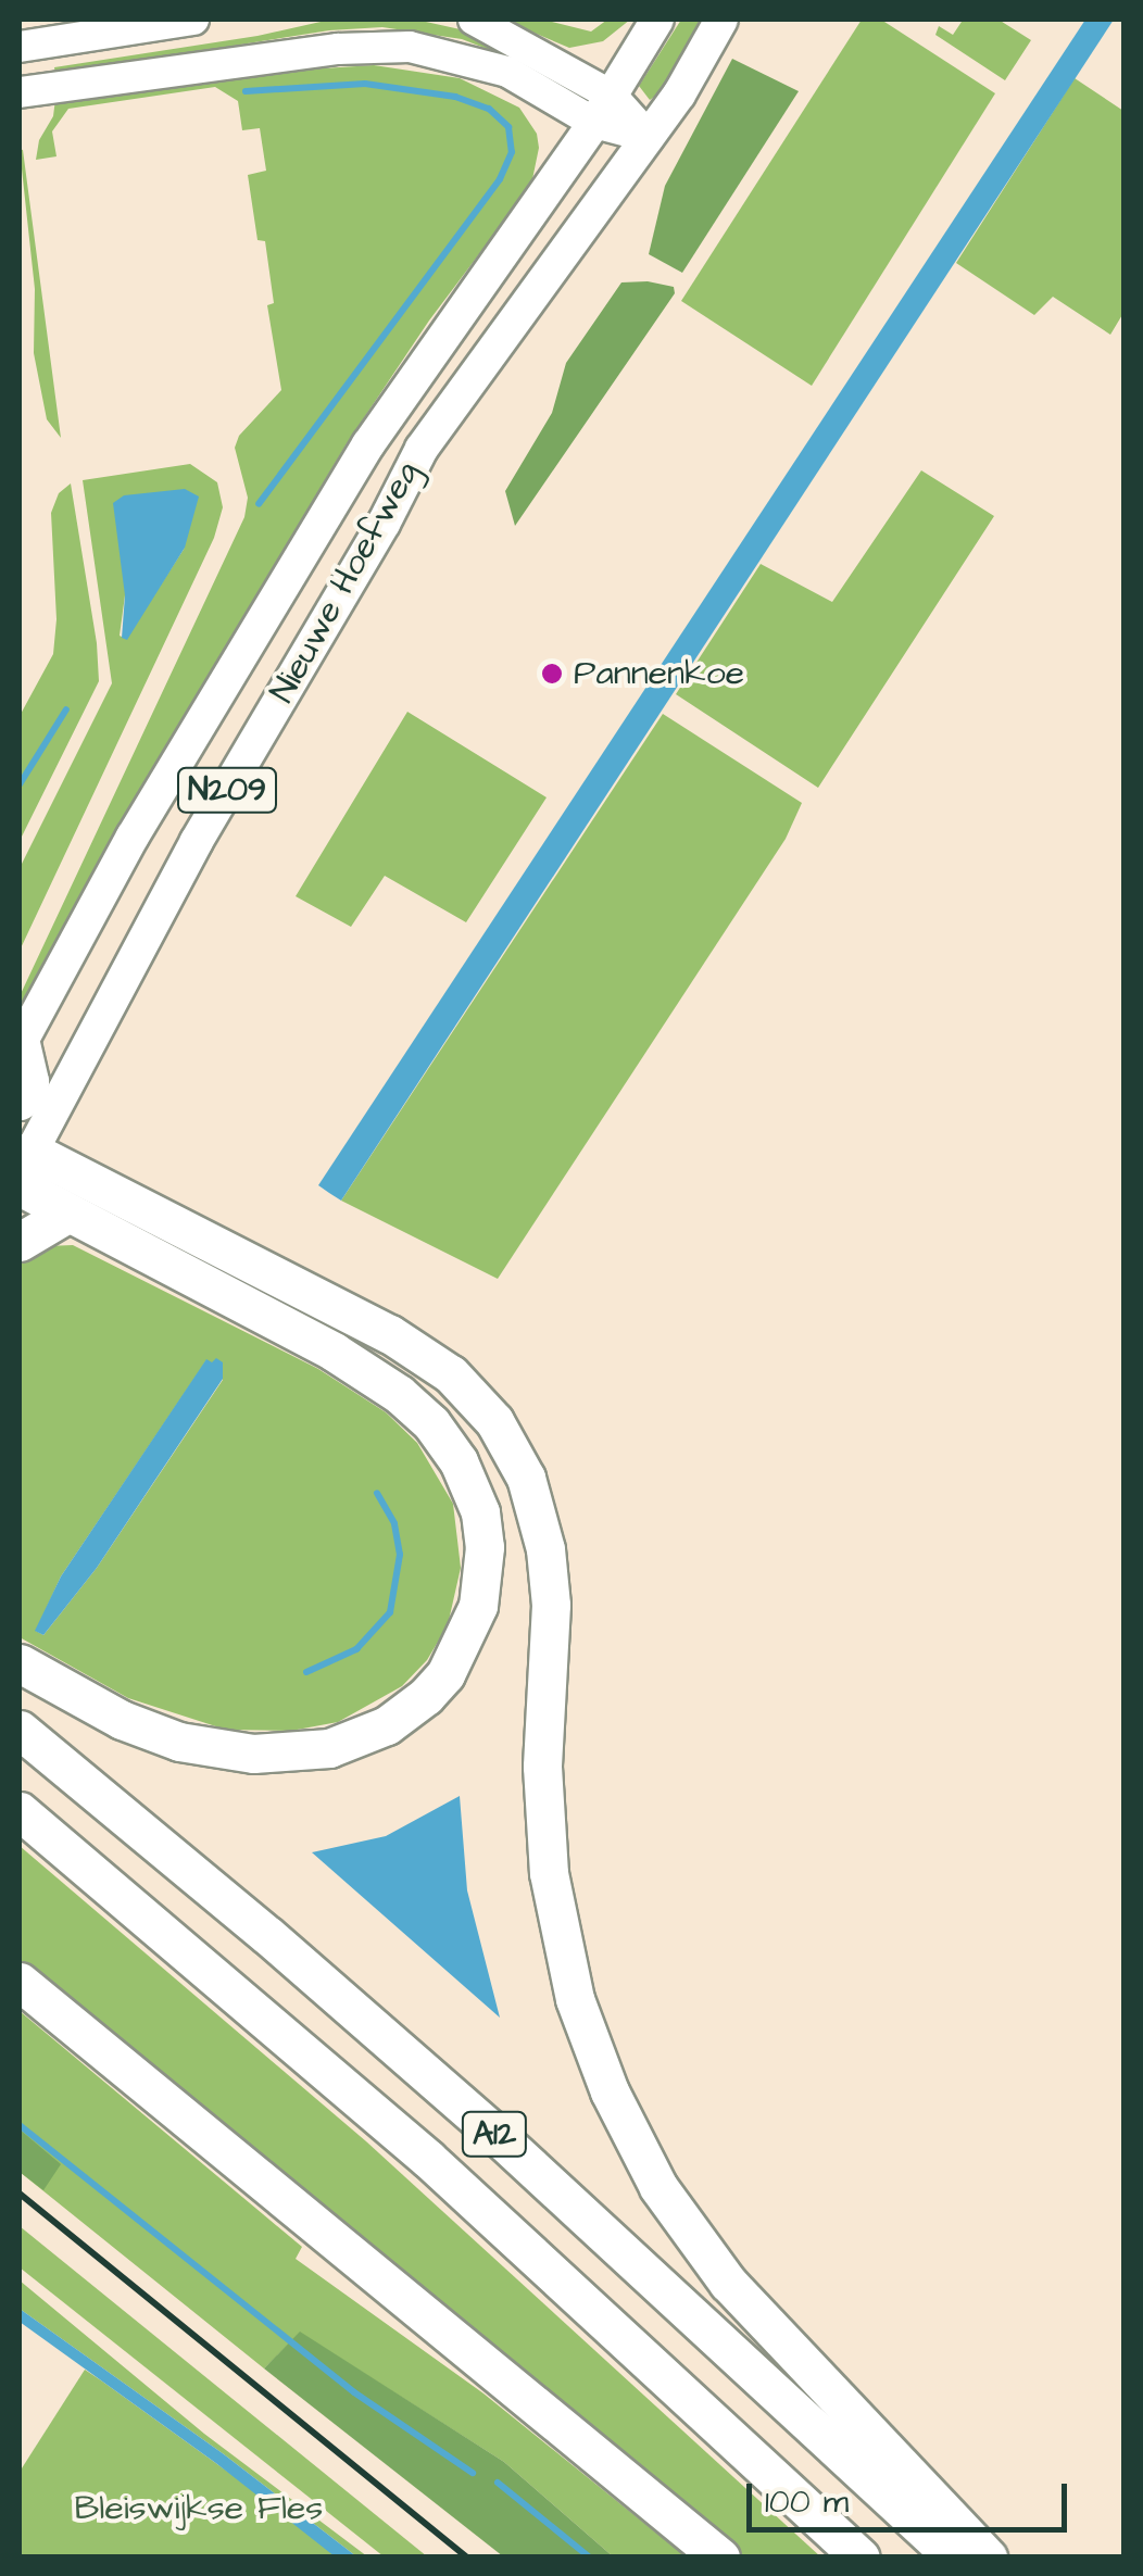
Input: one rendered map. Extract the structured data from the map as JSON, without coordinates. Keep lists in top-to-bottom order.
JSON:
{
  "streets": {
    "highway": ["N209", "A12"],
    "main road": ["Nieuwe Hoefweg"]
  },
  "crossings": [
    ["Nieuwe Hoefweg", "N209"]
  ],
  "parks": ["Bleiswijkse Fles"],
  "places": ["Pannenkoe"],
  "scale_bar": "100 m"
}
